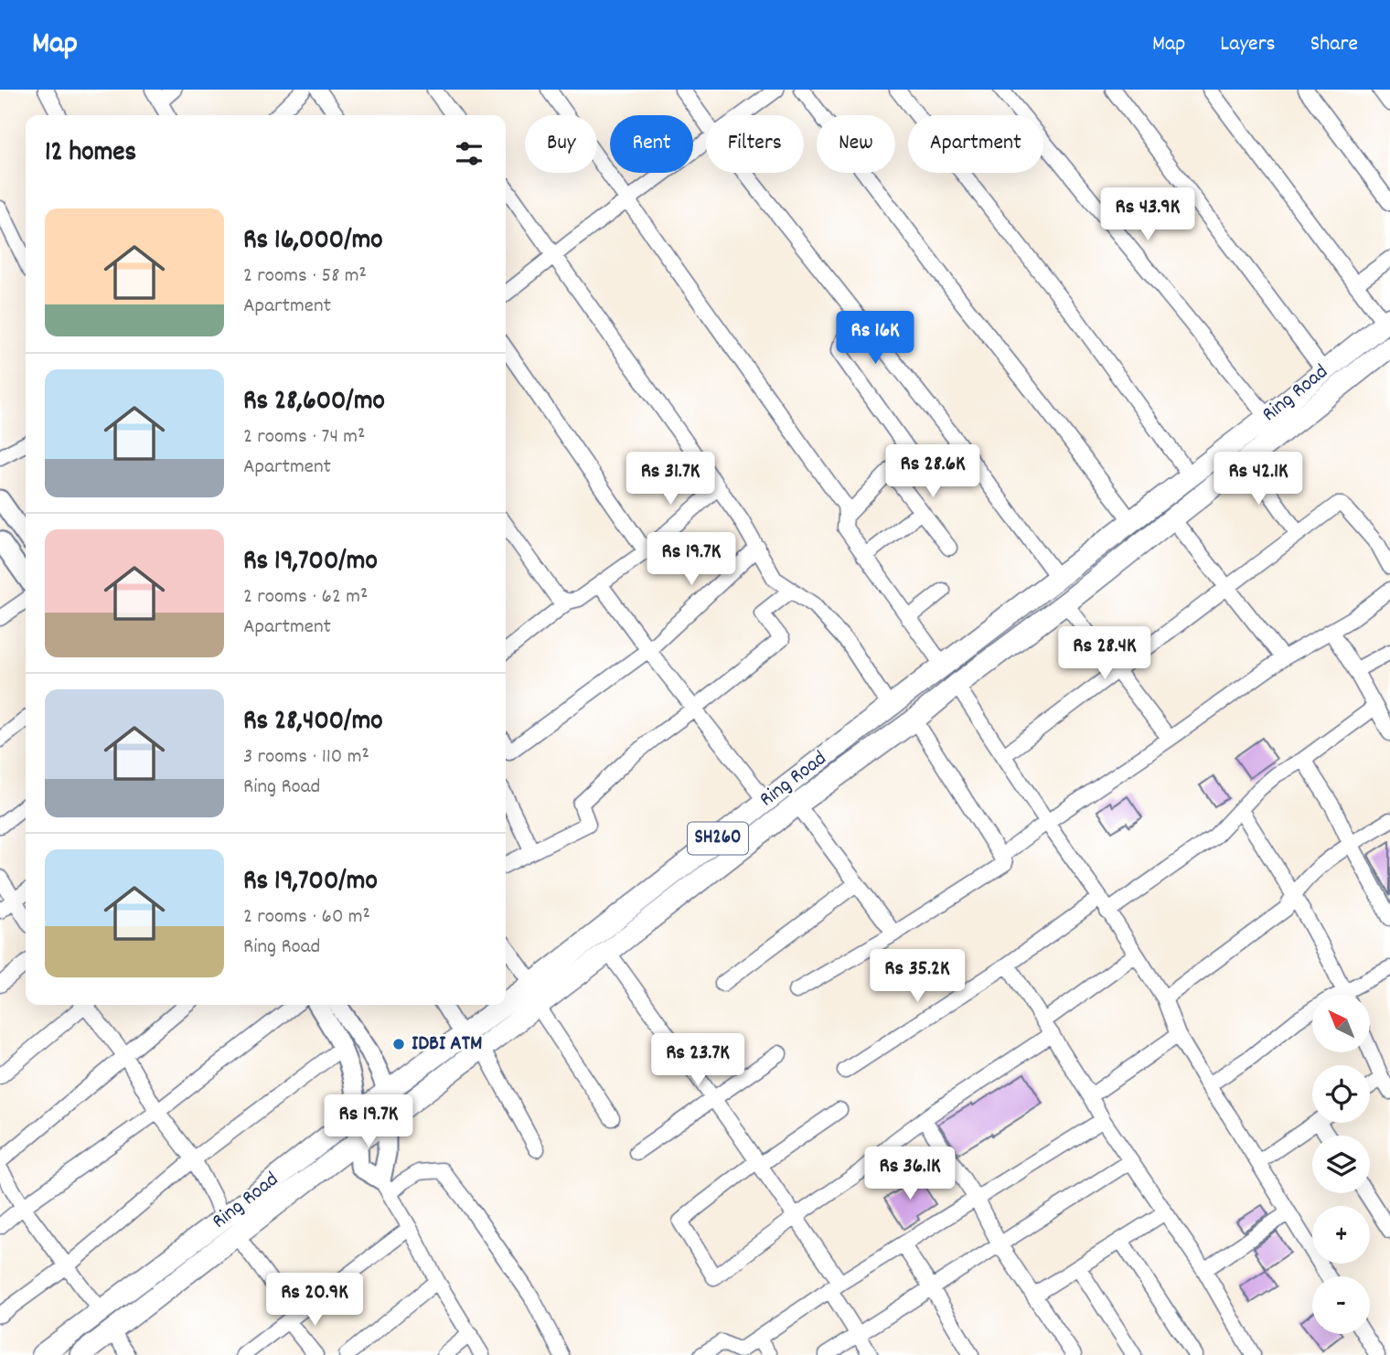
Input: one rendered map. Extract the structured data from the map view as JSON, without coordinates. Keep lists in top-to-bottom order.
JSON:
{
  "streets": {
    "highway": ["Ring Road", "SH260"]
  },
  "places": ["IDBI ATM"],
  "north": "top left",
  "page": {
    "header": "Map",
    "nav": ["Map", "Layers", "Share"],
    "chip": [
      "Buy",
      "Rent",
      "Filters",
      "New",
      "Apartment"
    ],
    "heading": "12 homes",
    "price": [
      "Rs 43.9K",
      "Rs 16K",
      "Rs 28.6K",
      "Rs 31.7K",
      "Rs 42.1K",
      "Rs 19.7K",
      "Rs 28.4K",
      "Rs 35.2K",
      "Rs 23.7K",
      "Rs 19.7K",
      "Rs 36.1K",
      "Rs 20.9K"
    ],
    "list": [
      {
        "name": "Rs 16,000/mo",
        "note": "2 rooms · 58 m² · Apartment"
      },
      {
        "name": "Rs 28,600/mo",
        "note": "2 rooms · 74 m² · Apartment"
      },
      {
        "name": "Rs 19,700/mo",
        "note": "2 rooms · 62 m² · Apartment"
      },
      {
        "name": "Rs 28,400/mo",
        "note": "3 rooms · 110 m² · Ring Road"
      },
      {
        "name": "Rs 19,700/mo",
        "note": "2 rooms · 60 m² · Ring Road"
      }
    ],
    "map_buttons": ["+", "−"]
  }
}
